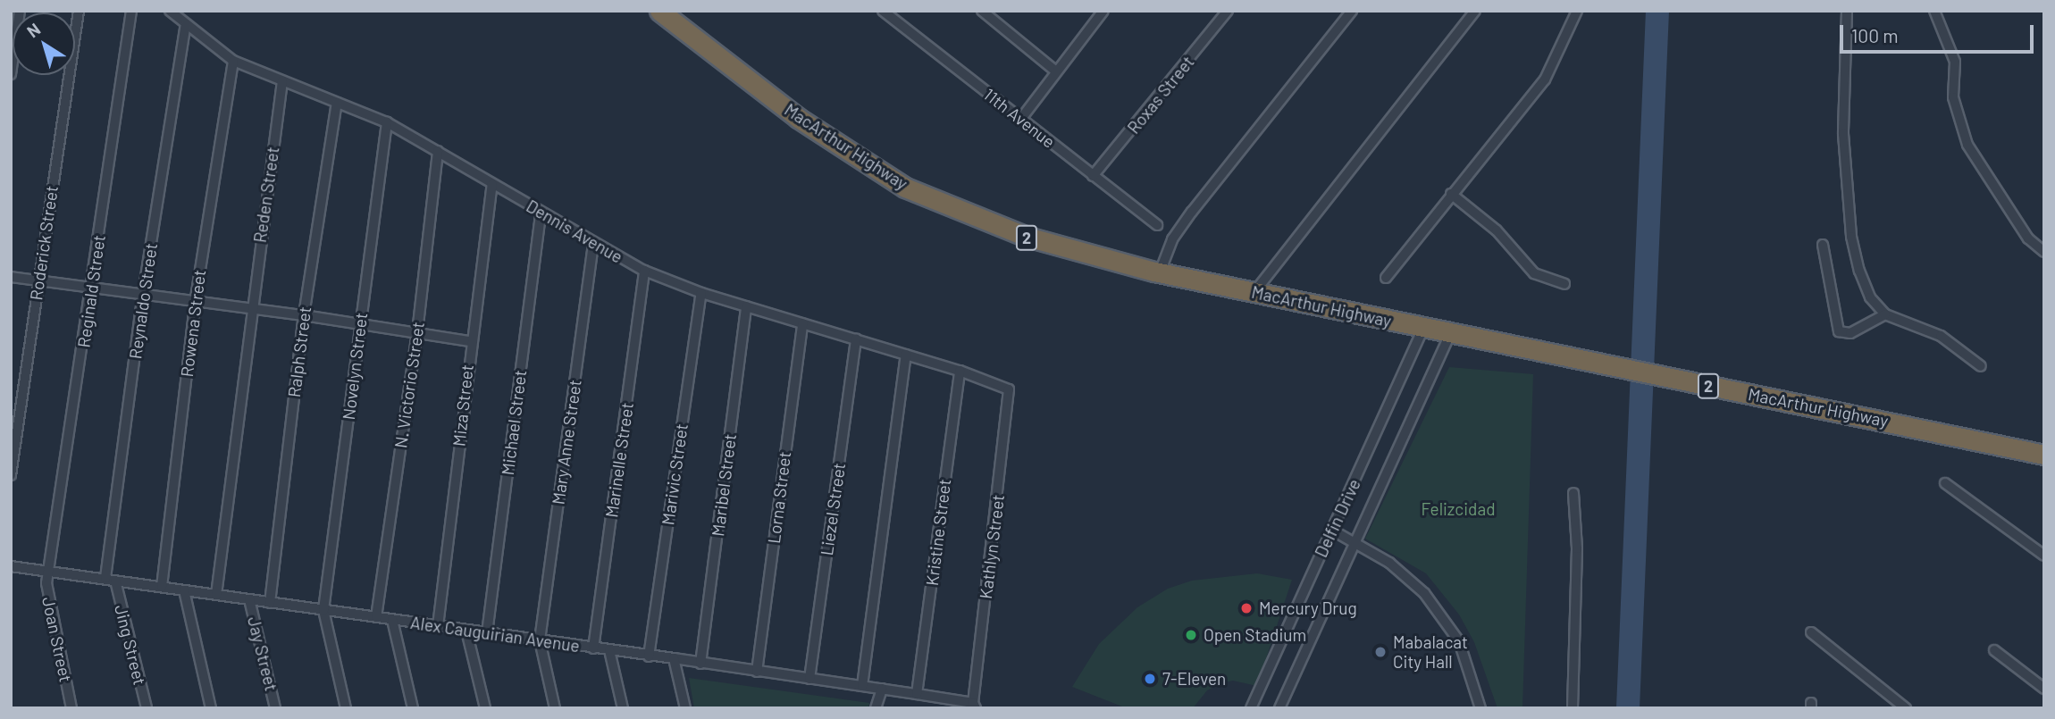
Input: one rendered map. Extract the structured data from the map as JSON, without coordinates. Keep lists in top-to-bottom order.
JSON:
{
  "streets": {
    "highway": ["MacArthur Highway", "2"],
    "street": [
      "Roxas Street",
      "11th Avenue",
      "Reden Street",
      "Dennis Avenue",
      "Roderick Street",
      "Reginald Street",
      "Reynaldo Street",
      "Rowena Street",
      "Ralph Street",
      "Novelyn Street",
      "N. Victorio Street",
      "Miza Street",
      "Michael Street",
      "Mary Anne Street",
      "Marinelle Street",
      "Marivic Street",
      "Maribel Street",
      "Lorna Street",
      "Liezel Street",
      "Delfin Drive",
      "Kristine Street",
      "Kathlyn Street",
      "Alex Cauguirian Avenue",
      "Joan Street",
      "Jing Street",
      "Jay Street"
    ]
  },
  "crossings": [
    ["Roxas Street", "11th Avenue"],
    ["MacArthur Highway", "Delfin Drive"],
    ["Reden Street", "Dennis Avenue"],
    ["Reden Street", "Alex Cauguirian Avenue"],
    ["Dennis Avenue", "Reynaldo Street"],
    ["Dennis Avenue", "Rowena Street"],
    ["Dennis Avenue", "Ralph Street"],
    ["Dennis Avenue", "Novelyn Street"],
    ["Dennis Avenue", "N. Victorio Street"],
    ["Dennis Avenue", "Miza Street"],
    ["Dennis Avenue", "Michael Street"],
    ["Dennis Avenue", "Mary Anne Street"],
    ["Dennis Avenue", "Marinelle Street"],
    ["Dennis Avenue", "Marivic Street"],
    ["Dennis Avenue", "Maribel Street"],
    ["Dennis Avenue", "Lorna Street"],
    ["Dennis Avenue", "Liezel Street"],
    ["Dennis Avenue", "Kristine Street"],
    ["Dennis Avenue", "Kathlyn Street"],
    ["Reginald Street", "Alex Cauguirian Avenue"],
    ["Reginald Street", "Joan Street"],
    ["Reynaldo Street", "Alex Cauguirian Avenue"],
    ["Reynaldo Street", "Jing Street"],
    ["Rowena Street", "Alex Cauguirian Avenue"],
    ["Ralph Street", "Alex Cauguirian Avenue"],
    ["Novelyn Street", "Alex Cauguirian Avenue"],
    ["N. Victorio Street", "Alex Cauguirian Avenue"],
    ["Miza Street", "Alex Cauguirian Avenue"],
    ["Michael Street", "Alex Cauguirian Avenue"],
    ["Mary Anne Street", "Alex Cauguirian Avenue"],
    ["Marinelle Street", "Alex Cauguirian Avenue"],
    ["Marivic Street", "Alex Cauguirian Avenue"],
    ["Maribel Street", "Alex Cauguirian Avenue"],
    ["Lorna Street", "Alex Cauguirian Avenue"],
    ["Liezel Street", "Alex Cauguirian Avenue"],
    ["Kristine Street", "Alex Cauguirian Avenue"],
    ["Kathlyn Street", "Alex Cauguirian Avenue"],
    ["Alex Cauguirian Avenue", "Joan Street"],
    ["Alex Cauguirian Avenue", "Jing Street"],
    ["Alex Cauguirian Avenue", "Jay Street"]
  ],
  "parks": ["Felizcidad"],
  "places": [
    "Mercury Drug",
    "Open Stadium",
    "Mabalacat City Hall",
    "7-Eleven"
  ],
  "scale_bar": "100 m",
  "north": "top left"
}
